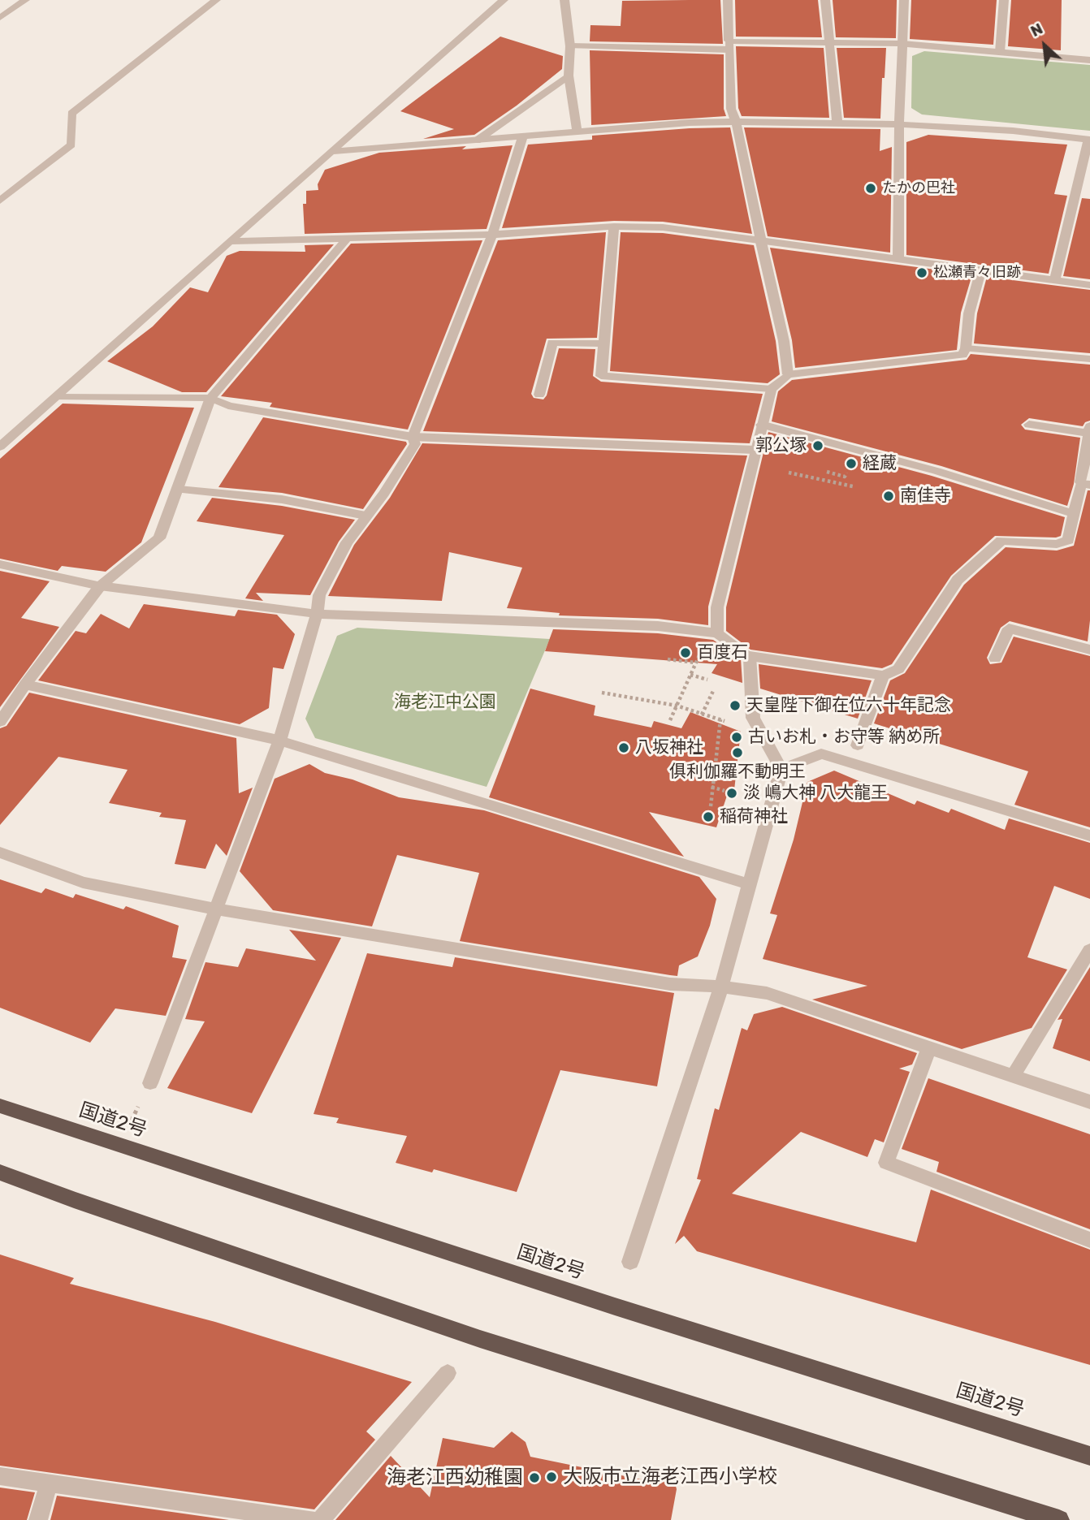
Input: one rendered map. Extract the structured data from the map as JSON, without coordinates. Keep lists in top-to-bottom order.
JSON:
{
  "streets": {
    "highway": ["国道2号"]
  },
  "parks": ["海老江中公園"],
  "places": [
    "たかの巴社",
    "松瀬青々旧跡",
    "郭公塚",
    "経蔵",
    "南佳寺",
    "百度石",
    "天皇陛下御在位六十年記念",
    "古いお札・お守等 納め所",
    "八坂神社",
    "俱利伽羅不動明王",
    "淡 嶋大神 八大龍王",
    "稲荷神社",
    "大阪市立海老江西小学校",
    "海老江西幼稚園"
  ],
  "north": "top left"
}
